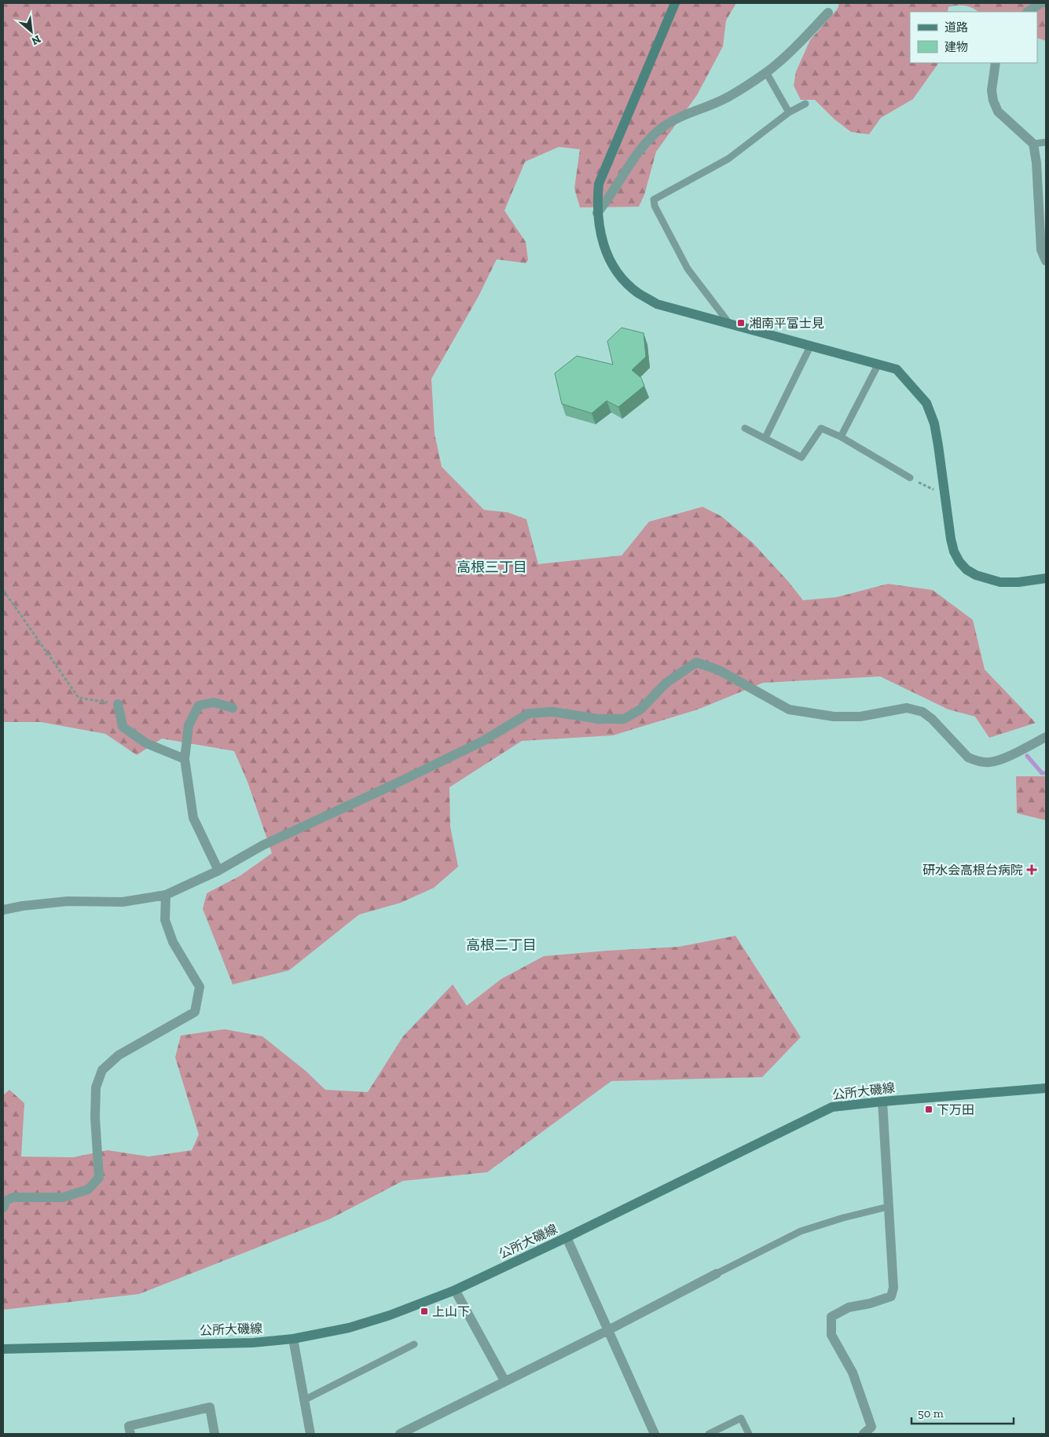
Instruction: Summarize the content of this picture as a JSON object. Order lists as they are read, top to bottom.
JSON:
{
  "streets": {
    "main road": ["公所大磯線"]
  },
  "districts": ["高根三丁目", "高根二丁目"],
  "places": {
    "transit": ["湘南平富士見", "下万田", "上山下"],
    "health": ["研水会高根台病院"]
  },
  "legend": ["道路", "建物"],
  "scale_bar": "50 m",
  "north": "bottom right"
}
